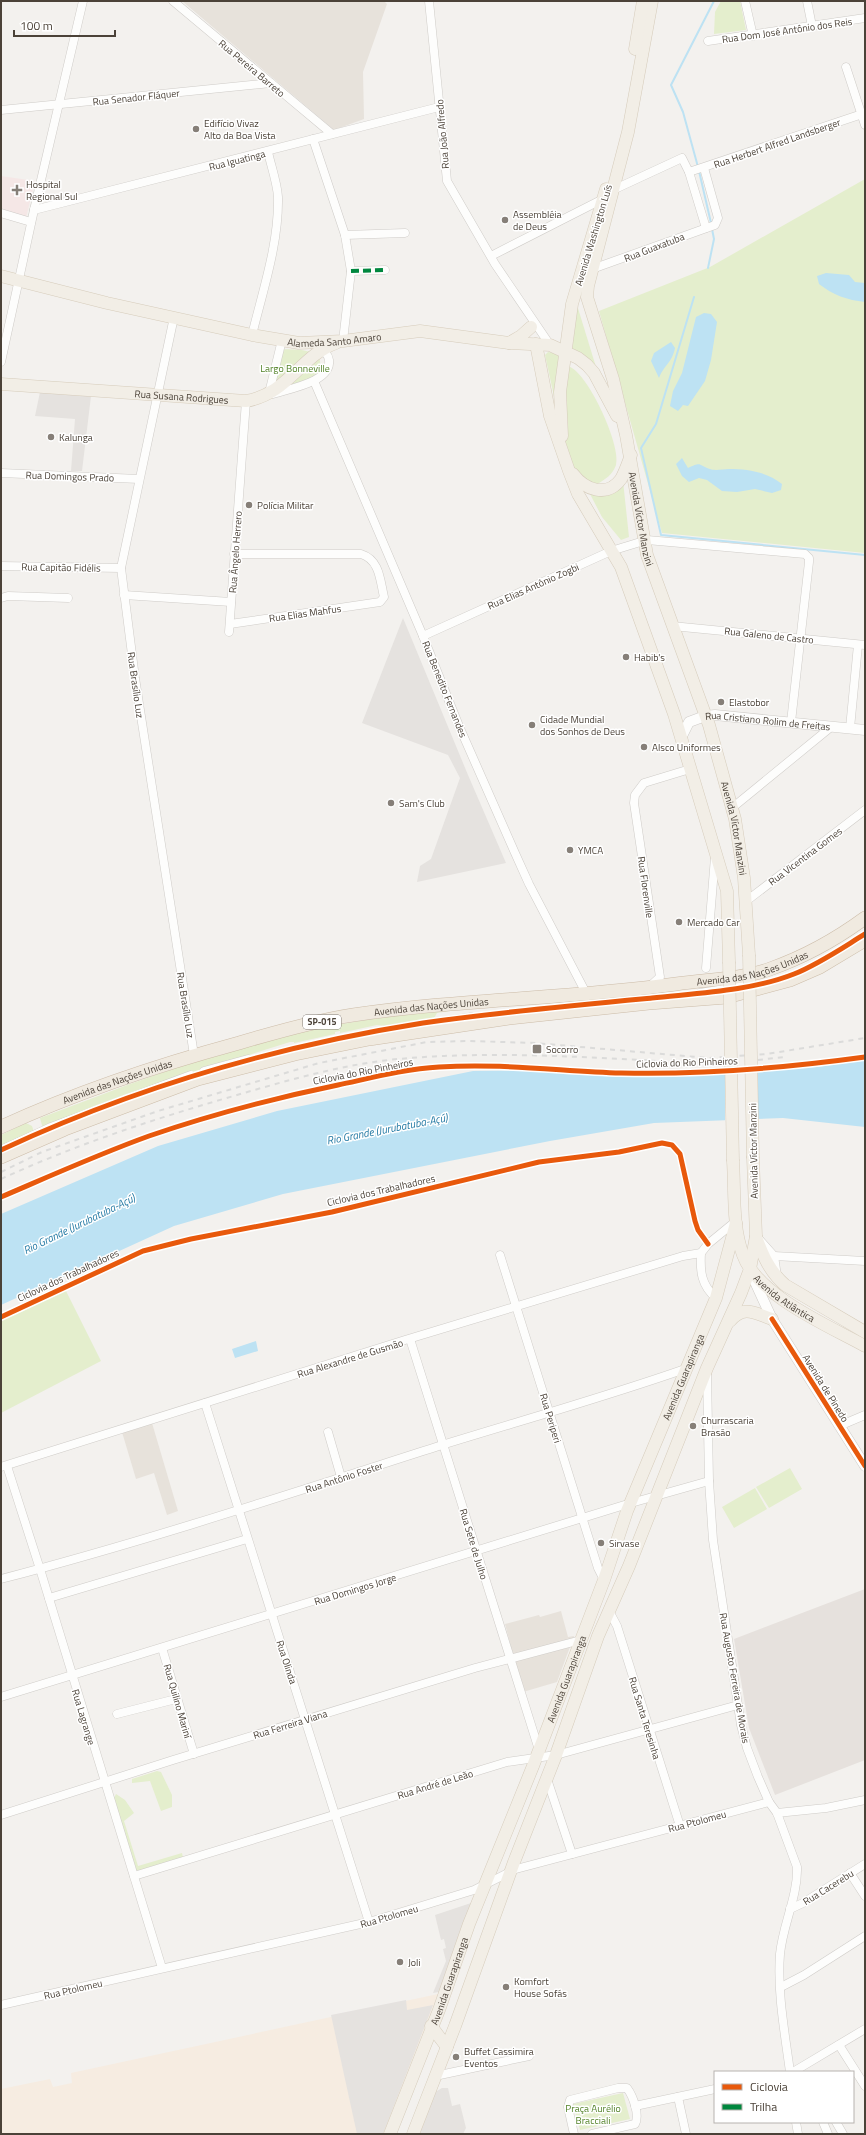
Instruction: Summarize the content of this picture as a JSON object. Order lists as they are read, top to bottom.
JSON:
{
  "streets": {
    "highway": ["Avenida das Nações Unidas", "SP-015"],
    "main road": [
      "Avenida Washington Luís",
      "Alameda Santo Amaro",
      "Rua Susana Rodrigues",
      "Avenida Víctor Manzini",
      "Avenida Atlântica",
      "Avenida Guarapiranga"
    ],
    "street": [
      "Rua Dom José Antônio dos Reis",
      "Rua Pereira Barreto",
      "Rua Senador Fláquer",
      "Rua João Alfredo",
      "Rua Herbert Alfred Landsberger",
      "Rua Iguatinga",
      "Rua Guaxatuba",
      "Rua Domingos Prado",
      "Rua Ângelo Herrero",
      "Rua Capitão Fidélis",
      "Rua Elias Antônio Zogbi",
      "Rua Elias Mahfus",
      "Rua Galeno de Castro",
      "Rua Brasílio Luz",
      "Rua Benedito Fernandes",
      "Rua Cristiano Rolim de Freitas",
      "Rua Vicentina Gomes",
      "Rua Florenville",
      "Rua Alexandre de Gusmão",
      "Avenida de Pinedo",
      "Rua Periperi",
      "Rua Antônio Foster",
      "Rua Sete de Julho",
      "Rua Domingos Jorge",
      "Rua Olinda",
      "Rua Augusto Ferreira de Morais",
      "Rua Quilino Mariní",
      "Rua Lagrange",
      "Rua Santa Teresinha",
      "Rua Ferreira Viana",
      "Rua André de Leão",
      "Rua Ptolomeu",
      "Rua Cacerebu"
    ],
    "cycle path": ["Ciclovia do Rio Pinheiros", "Ciclovia dos Trabalhadores"]
  },
  "crossings": [
    ["Rua Pereira Barreto", "Rua Senador Fláquer"],
    ["Rua Pereira Barreto", "Rua Iguatinga"],
    ["Rua João Alfredo", "Rua Iguatinga"],
    ["Rua João Alfredo", "Alameda Santo Amaro"],
    ["Rua João Alfredo", "Avenida Víctor Manzini"],
    ["Avenida Washington Luís", "Rua Guaxatuba"],
    ["Avenida Washington Luís", "Alameda Santo Amaro"],
    ["Avenida Washington Luís", "Avenida Víctor Manzini"],
    ["Alameda Santo Amaro", "Rua Susana Rodrigues"],
    ["Alameda Santo Amaro", "Avenida Víctor Manzini"],
    ["Alameda Santo Amaro", "Rua Brasílio Luz"],
    ["Rua Susana Rodrigues", "Rua Ângelo Herrero"],
    ["Rua Susana Rodrigues", "Rua Brasílio Luz"],
    ["Rua Domingos Prado", "Rua Brasílio Luz"],
    ["Avenida Víctor Manzini", "Rua Elias Antônio Zogbi"],
    ["Avenida Víctor Manzini", "Rua Galeno de Castro"],
    ["Avenida Víctor Manzini", "Rua Cristiano Rolim de Freitas"],
    ["Avenida Víctor Manzini", "Rua Vicentina Gomes"],
    ["Avenida Víctor Manzini", "Rua Florenville"],
    ["Avenida Víctor Manzini", "Avenida Atlântica"],
    ["Avenida Víctor Manzini", "Avenida Guarapiranga"],
    ["Rua Ângelo Herrero", "Rua Elias Mahfus"],
    ["Rua Capitão Fidélis", "Rua Brasílio Luz"],
    ["Rua Elias Antônio Zogbi", "Rua Benedito Fernandes"],
    ["Rua Brasílio Luz", "Avenida das Nações Unidas"],
    ["Rua Benedito Fernandes", "Avenida das Nações Unidas"],
    ["Rua Florenville", "Avenida das Nações Unidas"],
    ["Avenida Atlântica", "Avenida Guarapiranga"],
    ["Avenida Atlântica", "Avenida de Pinedo"],
    ["Rua Alexandre de Gusmão", "Rua Periperi"],
    ["Rua Alexandre de Gusmão", "Rua Sete de Julho"],
    ["Rua Alexandre de Gusmão", "Rua Olinda"],
    ["Rua Alexandre de Gusmão", "Rua Lagrange"],
    ["Avenida Guarapiranga", "Avenida de Pinedo"],
    ["Avenida Guarapiranga", "Rua Periperi"],
    ["Avenida Guarapiranga", "Rua Antônio Foster"],
    ["Avenida Guarapiranga", "Rua Sete de Julho"],
    ["Avenida Guarapiranga", "Rua Domingos Jorge"],
    ["Avenida Guarapiranga", "Rua Augusto Ferreira de Morais"],
    ["Avenida Guarapiranga", "Rua Santa Teresinha"],
    ["Avenida Guarapiranga", "Rua Ferreira Viana"],
    ["Avenida Guarapiranga", "Rua André de Leão"],
    ["Avenida Guarapiranga", "Rua Ptolomeu"],
    ["Rua Periperi", "Rua Antônio Foster"],
    ["Rua Periperi", "Rua Domingos Jorge"],
    ["Rua Antônio Foster", "Rua Sete de Julho"],
    ["Rua Antônio Foster", "Rua Olinda"],
    ["Rua Antônio Foster", "Rua Lagrange"],
    ["Rua Sete de Julho", "Rua Domingos Jorge"],
    ["Rua Sete de Julho", "Rua Ferreira Viana"],
    ["Rua Sete de Julho", "Rua André de Leão"],
    ["Rua Domingos Jorge", "Rua Olinda"],
    ["Rua Domingos Jorge", "Rua Augusto Ferreira de Morais"],
    ["Rua Domingos Jorge", "Rua Quilino Mariní"],
    ["Rua Domingos Jorge", "Rua Lagrange"],
    ["Rua Olinda", "Rua Ferreira Viana"],
    ["Rua Olinda", "Rua André de Leão"],
    ["Rua Olinda", "Rua Ptolomeu"],
    ["Rua Augusto Ferreira de Morais", "Rua André de Leão"],
    ["Rua Augusto Ferreira de Morais", "Rua Ptolomeu"],
    ["Rua Augusto Ferreira de Morais", "Rua Cacerebu"],
    ["Rua Quilino Mariní", "Rua Ferreira Viana"],
    ["Rua Lagrange", "Rua Ferreira Viana"],
    ["Rua Lagrange", "Rua André de Leão"],
    ["Rua Lagrange", "Rua Ptolomeu"],
    ["Rua Santa Teresinha", "Rua André de Leão"],
    ["Rua Santa Teresinha", "Rua Ptolomeu"]
  ],
  "water": ["Rio Grande (Jurubatuba-Açú)"],
  "parks": ["Largo Bonneville", "Praça Aurélio Bracciali"],
  "places": {
    "other": [
      "Edifício Vivaz Alto da Boa Vista",
      "Assembléia de Deus",
      "Kalunga",
      "Polícia Militar",
      "Habib's",
      "Elastobor",
      "Cidade Mundial dos Sonhos de Deus",
      "Alsco Uniformes",
      "Sam's Club",
      "YMCA",
      "Mercado Car",
      "Churrascaria Brasão",
      "Sirvase",
      "Joli",
      "Komfort House Sofás",
      "Buffet Cassimira Eventos"
    ],
    "health": ["Hospital Regional Sul"],
    "transit": ["Socorro"]
  },
  "legend": ["Ciclovia", "Trilha"],
  "scale_bar": "100 m"
}
